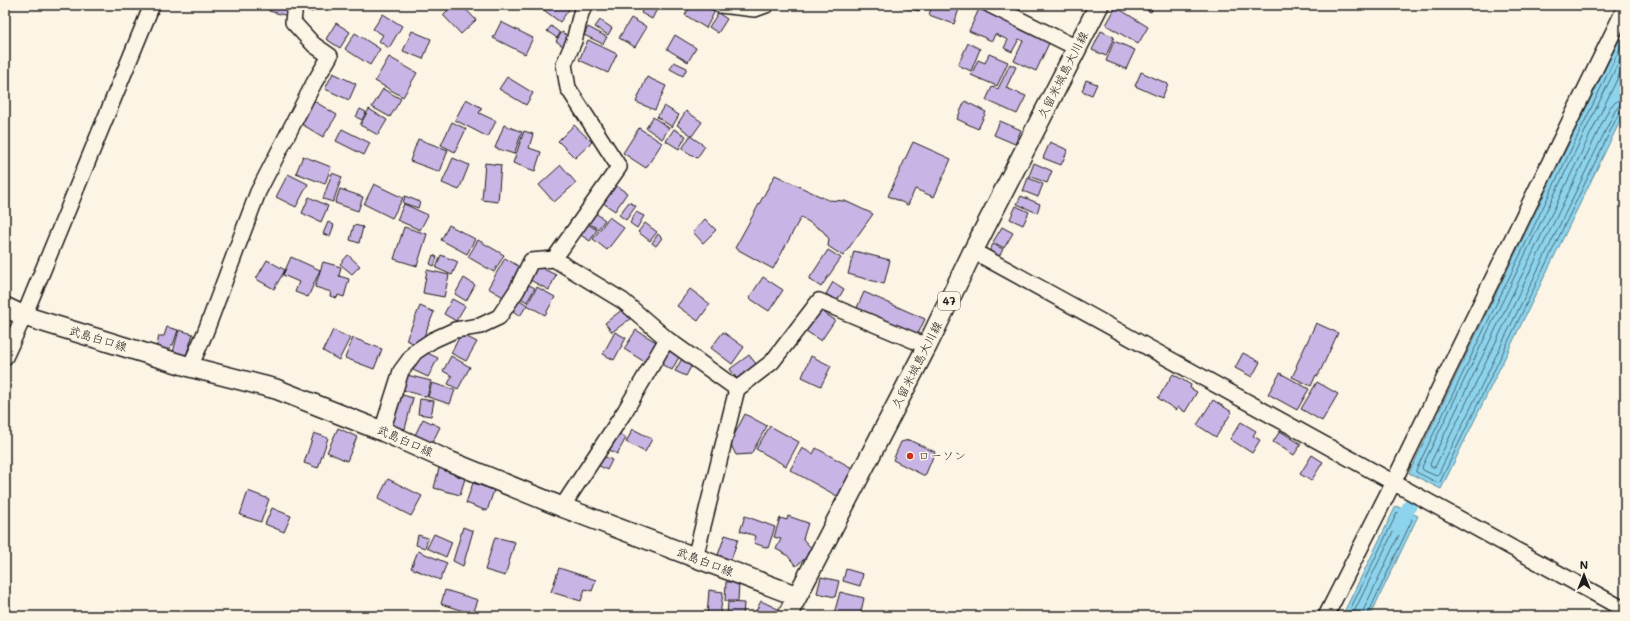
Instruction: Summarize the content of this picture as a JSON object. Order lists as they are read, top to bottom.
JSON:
{
  "streets": {
    "main road": ["久留米城島大川線", "47", "武島白口線"]
  },
  "crossings": [
    ["久留米城島大川線", "武島白口線"]
  ],
  "places": ["ローソン"],
  "north": "top"
}
